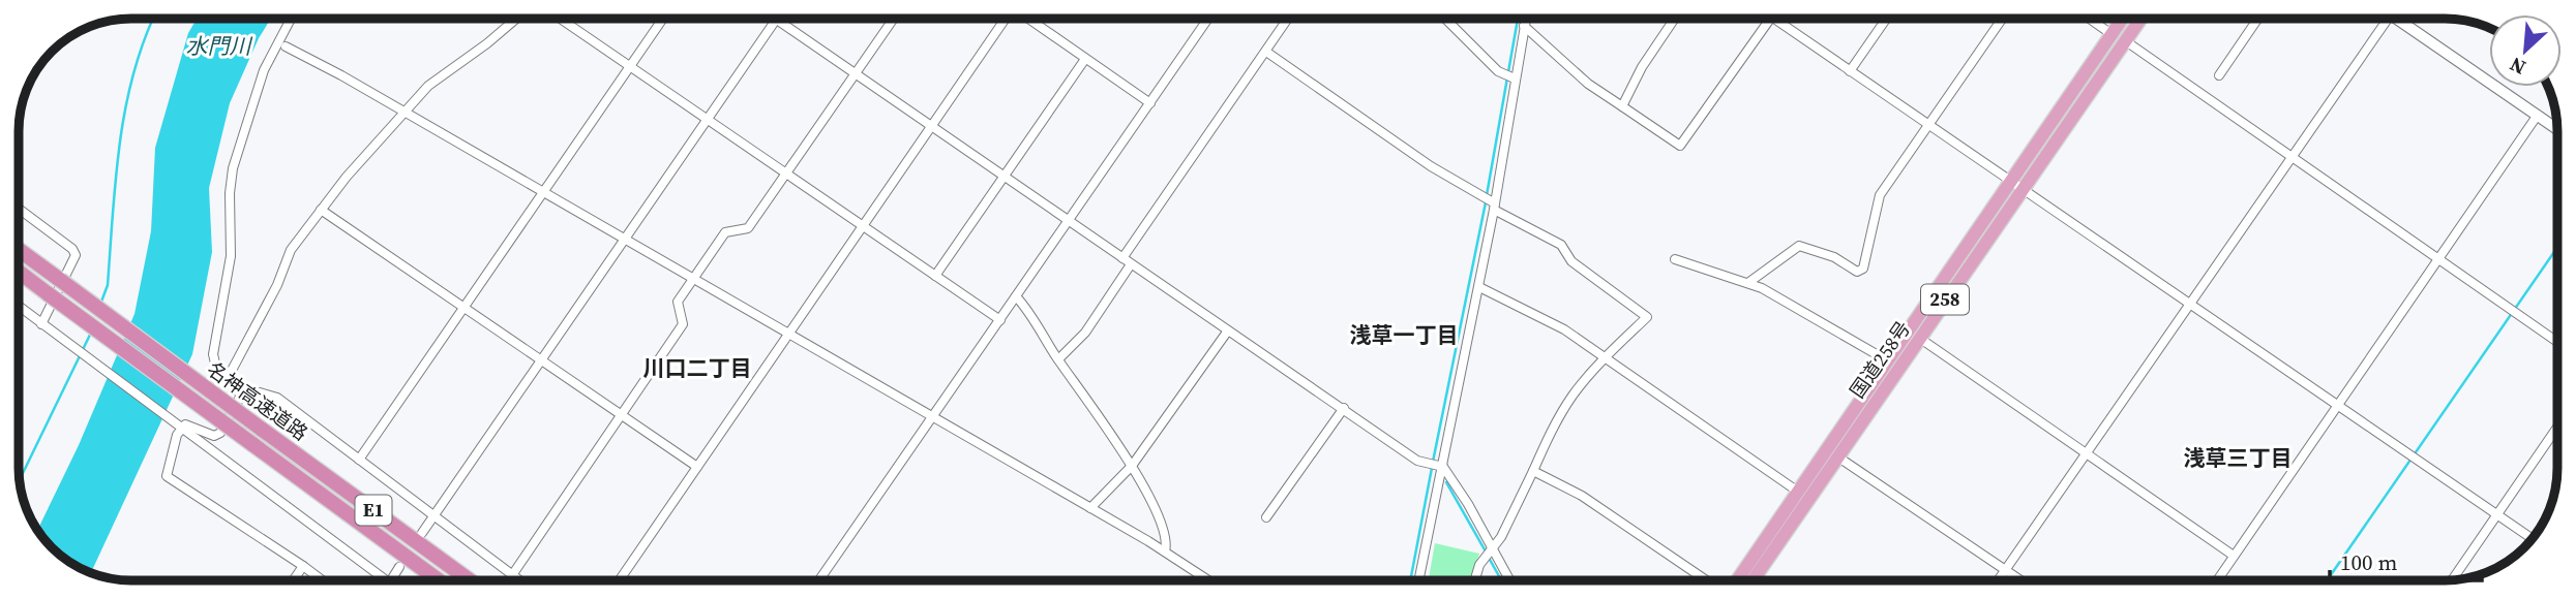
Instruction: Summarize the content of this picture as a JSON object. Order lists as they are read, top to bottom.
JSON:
{
  "streets": {
    "highway": [
      "258",
      "国道258号",
      "名神高速道路",
      "E1"
    ]
  },
  "districts": ["浅草一丁目", "川口二丁目", "浅草三丁目"],
  "water": ["水門川"],
  "scale_bar": "100 m",
  "north": "bottom left"
}
